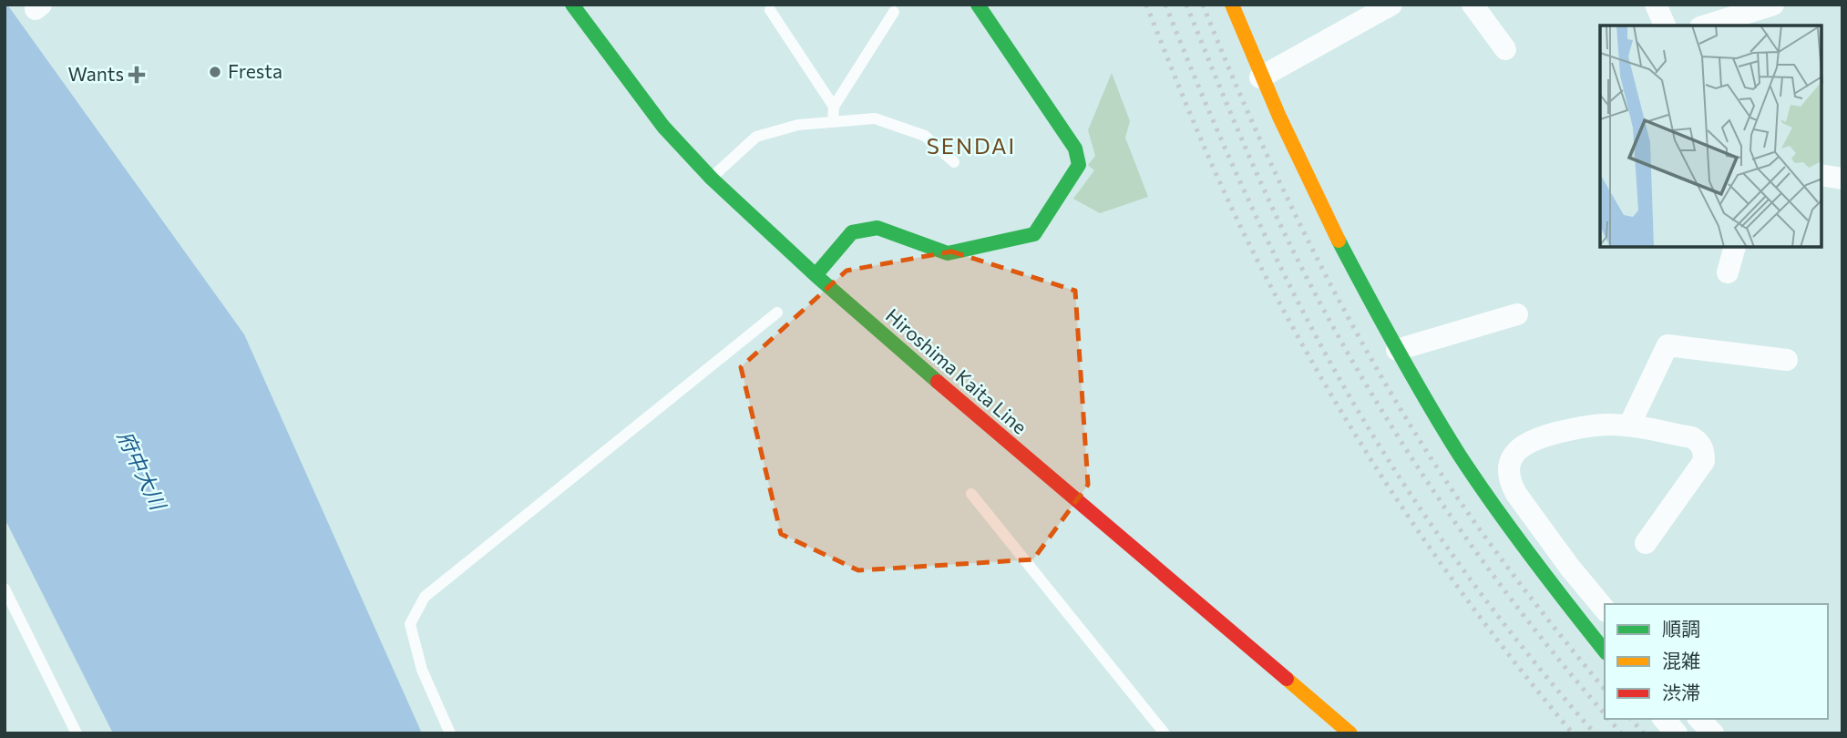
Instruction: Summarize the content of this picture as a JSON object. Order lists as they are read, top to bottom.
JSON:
{
  "streets": {
    "street": ["Hiroshima Kaita Line"]
  },
  "districts": ["SENDAI"],
  "water": ["府中大川"],
  "places": {
    "other": ["Fresta"],
    "health": ["Wants"]
  },
  "legend": ["順調", "混雑", "渋滞"]
}
